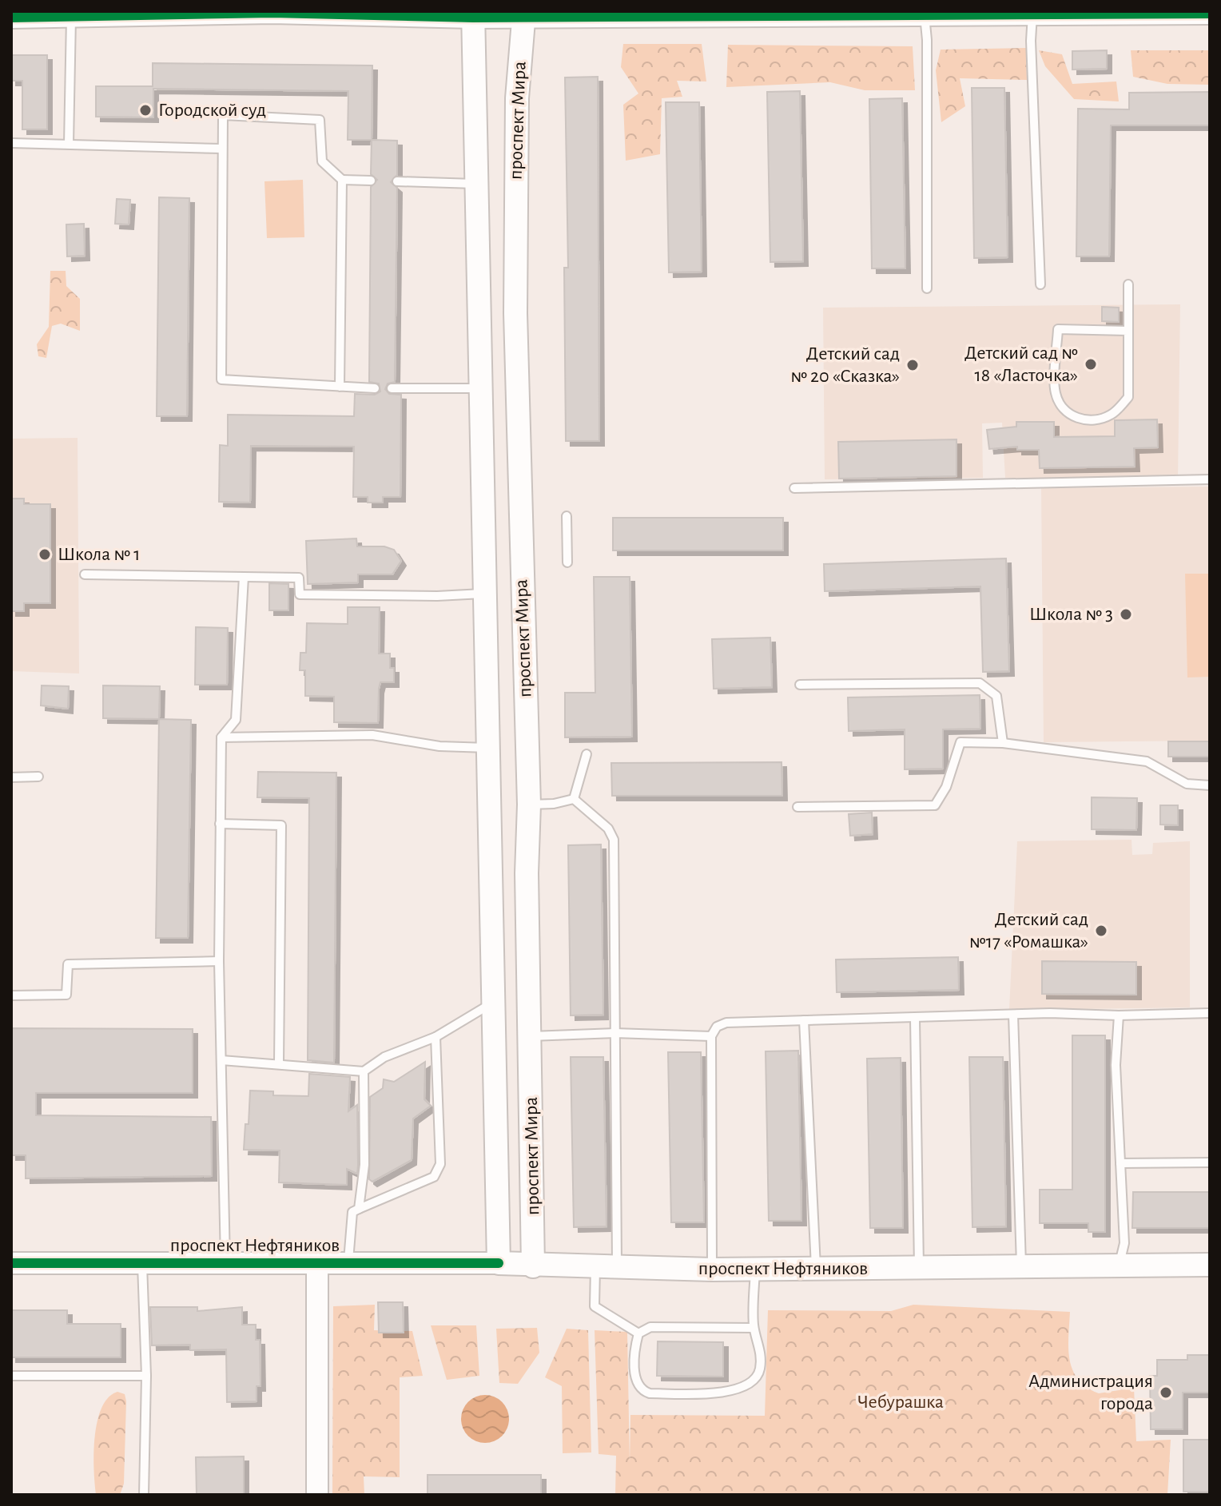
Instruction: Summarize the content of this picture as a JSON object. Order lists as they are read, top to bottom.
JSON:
{
  "streets": {
    "main road": ["проспект Мира", "проспект Нефтяников"]
  },
  "crossings": [
    ["проспект Мира", "проспект Нефтяников"]
  ],
  "parks": ["Чебурашка"],
  "places": [
    "Городской суд",
    "Детский сад № 18 «Ласточка»",
    "Детский сад № 20 «Сказка»",
    "Школа № 1",
    "Школа № 3",
    "Детский сад №17 «Ромашка»",
    "Администрация города"
  ]
}
